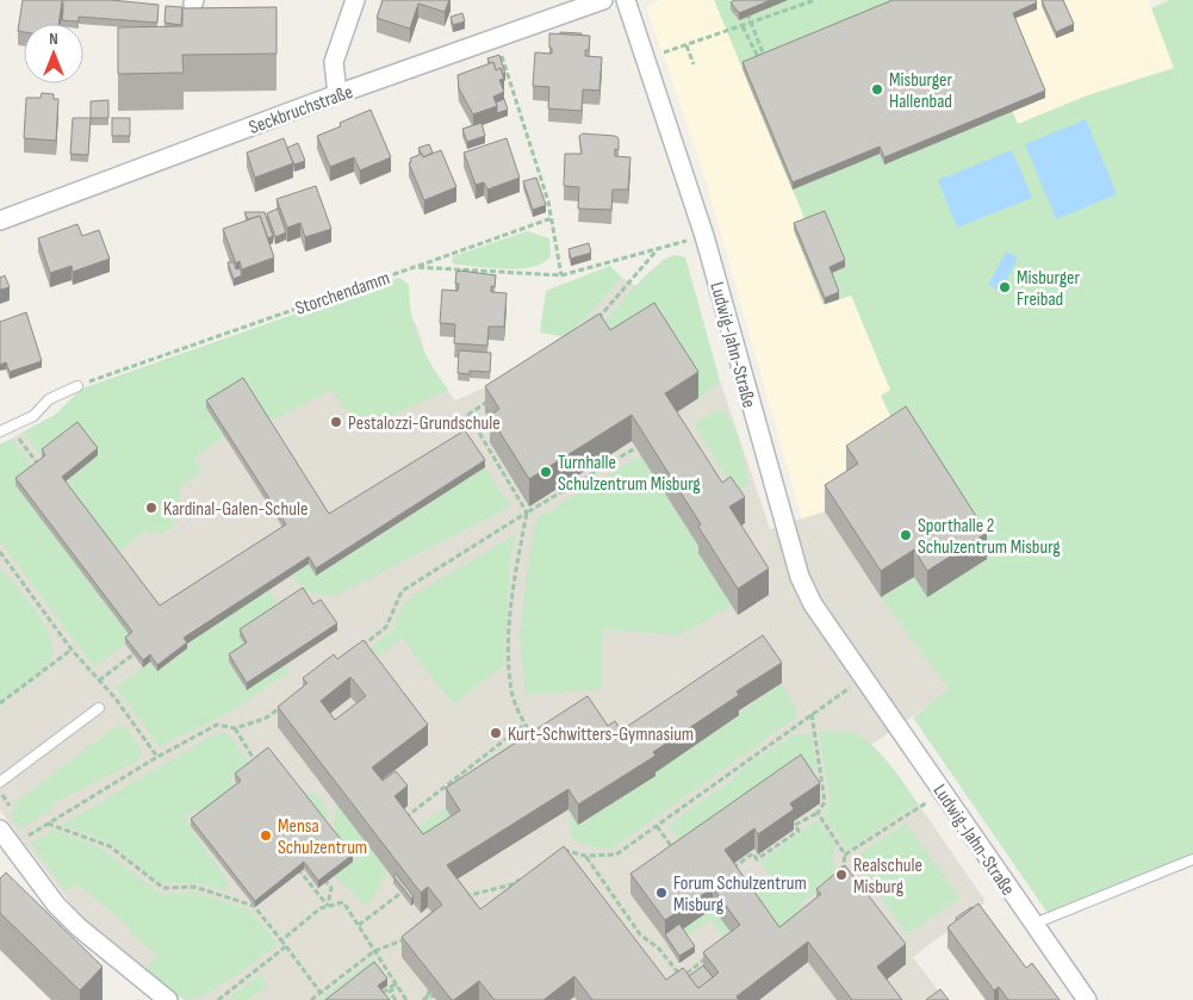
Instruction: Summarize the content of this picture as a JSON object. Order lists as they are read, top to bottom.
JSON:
{
  "streets": {
    "street": ["Seckbruchstraße", "Ludwig-Jahn-Straße"],
    "path": ["Storchendamm"]
  },
  "crossings": [
    ["Storchendamm", "Ludwig-Jahn-Straße"]
  ],
  "places": [
    "Misburger Hallenbad",
    "Misburger Freibad",
    "Pestalozzi-Grundschule",
    "Turnhalle Schulzentrum Misburg",
    "Kardinal-Galen-Schule",
    "Sporthalle 2 Schulzentrum Misburg",
    "Kurt-Schwitters-Gymnasium",
    "Mensa Schulzentrum",
    "Realschule Misburg",
    "Forum Schulzentrum Misburg"
  ],
  "north": "top"
}
